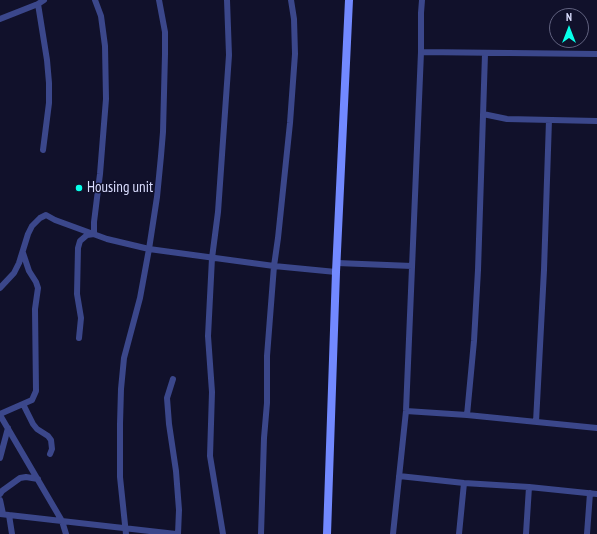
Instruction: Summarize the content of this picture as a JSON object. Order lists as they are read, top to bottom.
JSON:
{
  "places": ["Housing unit"],
  "north": "top"
}
